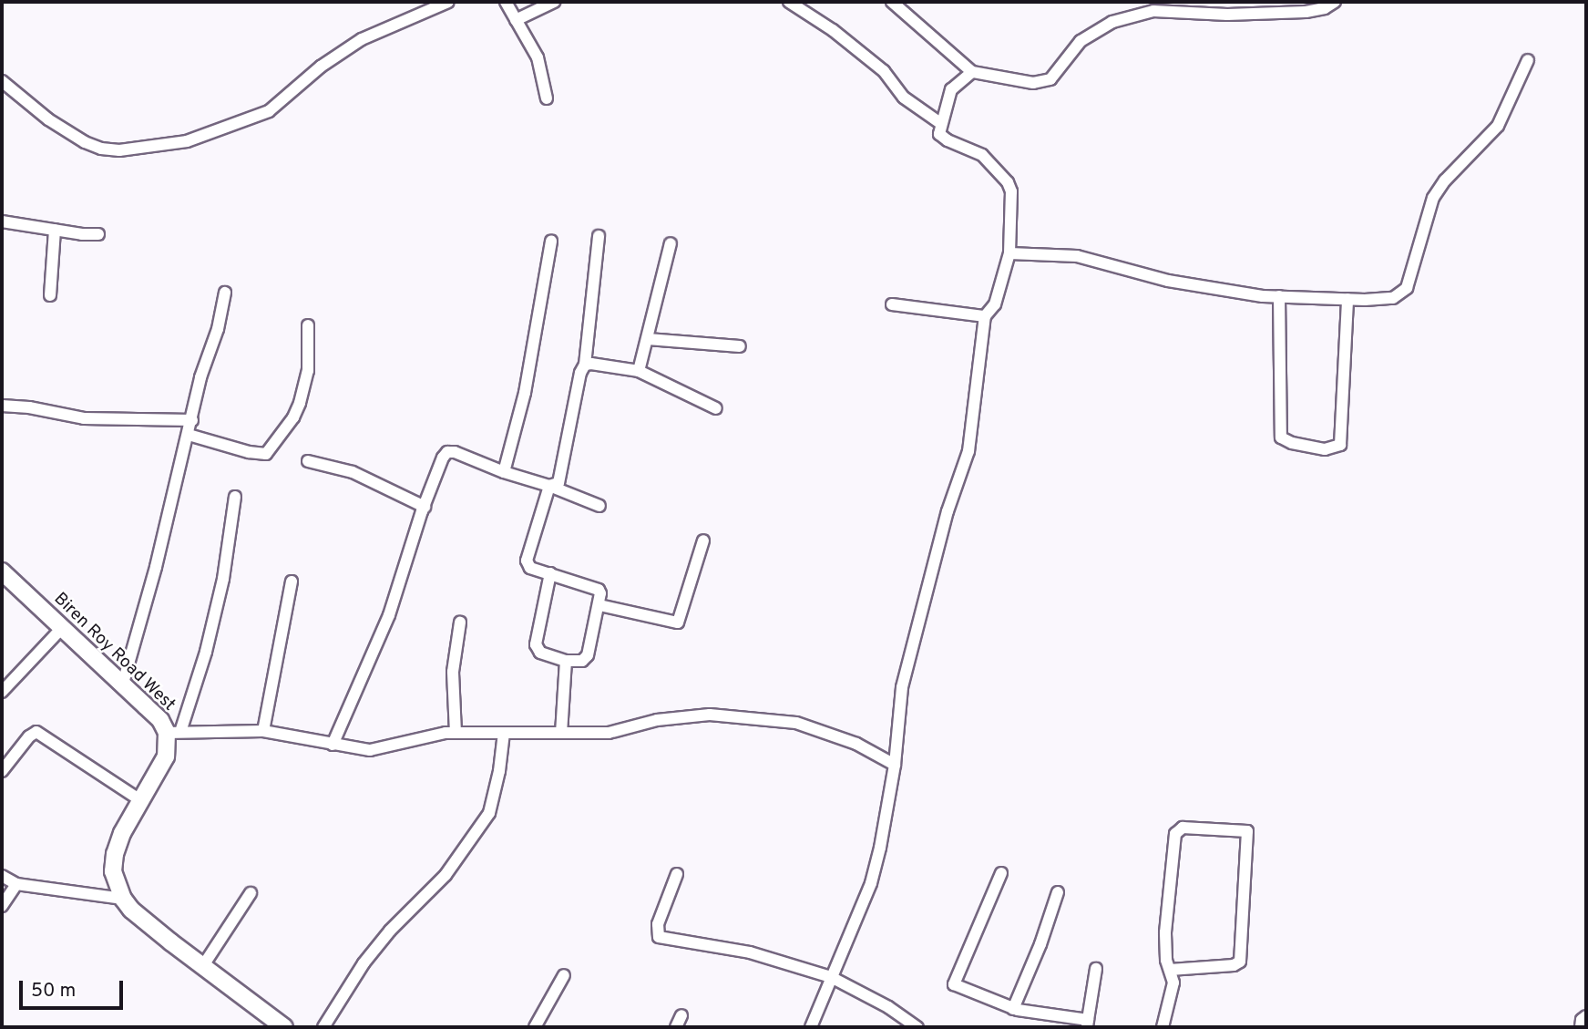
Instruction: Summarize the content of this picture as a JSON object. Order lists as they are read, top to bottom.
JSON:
{
  "streets": {
    "main road": ["Biren Roy Road West"]
  },
  "scale_bar": "50 m"
}
